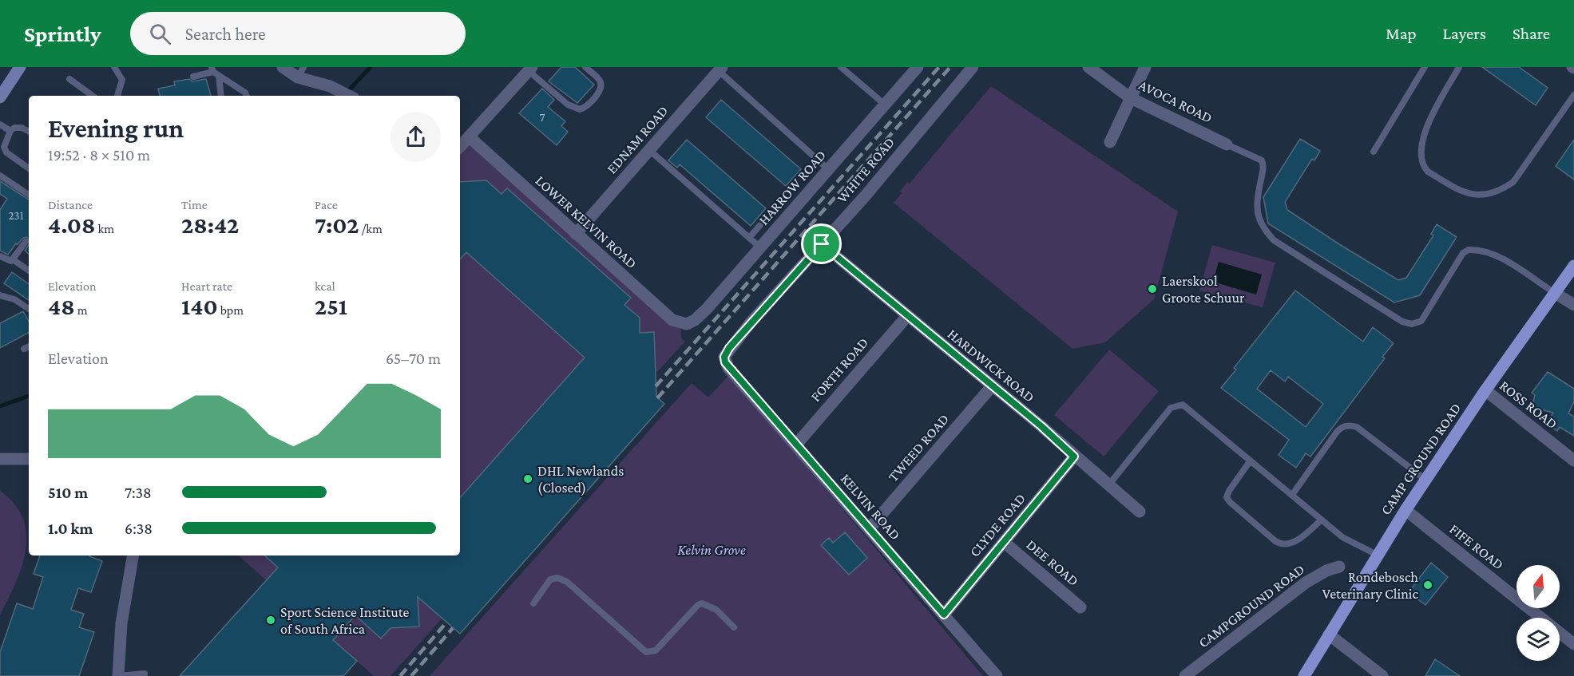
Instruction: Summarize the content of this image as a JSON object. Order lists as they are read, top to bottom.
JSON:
{
  "streets": {
    "main road": ["CAMP GROUND ROAD"],
    "street": [
      "AVOCA ROAD",
      "EDNAM ROAD",
      "WHITE ROAD",
      "HARROW ROAD",
      "LOWER KELVIN ROAD",
      "HARDWICK ROAD",
      "FORTH ROAD",
      "ROSS ROAD",
      "TWEED ROAD",
      "KELVIN ROAD",
      "CLYDE ROAD",
      "FIFE ROAD",
      "DEE ROAD",
      "CAMPGROUND ROAD"
    ]
  },
  "crossings": [
    ["EDNAM ROAD", "LOWER KELVIN ROAD"],
    ["WHITE ROAD", "HARDWICK ROAD"],
    ["WHITE ROAD", "KELVIN ROAD"],
    ["HARROW ROAD", "LOWER KELVIN ROAD"],
    ["HARDWICK ROAD", "FORTH ROAD"],
    ["HARDWICK ROAD", "TWEED ROAD"],
    ["HARDWICK ROAD", "CLYDE ROAD"],
    ["FORTH ROAD", "KELVIN ROAD"],
    ["ROSS ROAD", "CAMP GROUND ROAD"],
    ["TWEED ROAD", "KELVIN ROAD"],
    ["CAMP GROUND ROAD", "FIFE ROAD"],
    ["KELVIN ROAD", "CLYDE ROAD"],
    ["CLYDE ROAD", "DEE ROAD"]
  ],
  "parks": ["Kelvin Grove"],
  "places": [
    "Laerskool Groote Schuur",
    "DHL Newlands (Closed)",
    "Rondebosch Veterinary Clinic",
    "Sport Science Institute of South Africa"
  ],
  "house_numbers": ["7", "231"],
  "north": "top",
  "page": {
    "header": "Sprintly",
    "search": "Search here",
    "nav": ["Map", "Layers", "Share"],
    "heading": ["Evening run", "19:52 · 8 × 510 m"],
    "stats": [
      ["Distance", "4.08 km"],
      ["Time", "28:42"],
      ["Pace", "7:02 /km"],
      ["Elevation", "48 m"],
      ["Heart rate", "140 bpm"],
      ["kcal", "251"]
    ],
    "chart": ["Elevation", "65–70 m"],
    "list": [
      {
        "name": "510 m",
        "note": "7:38"
      },
      {
        "name": "1.0 km",
        "note": "6:38"
      }
    ]
  }
}
